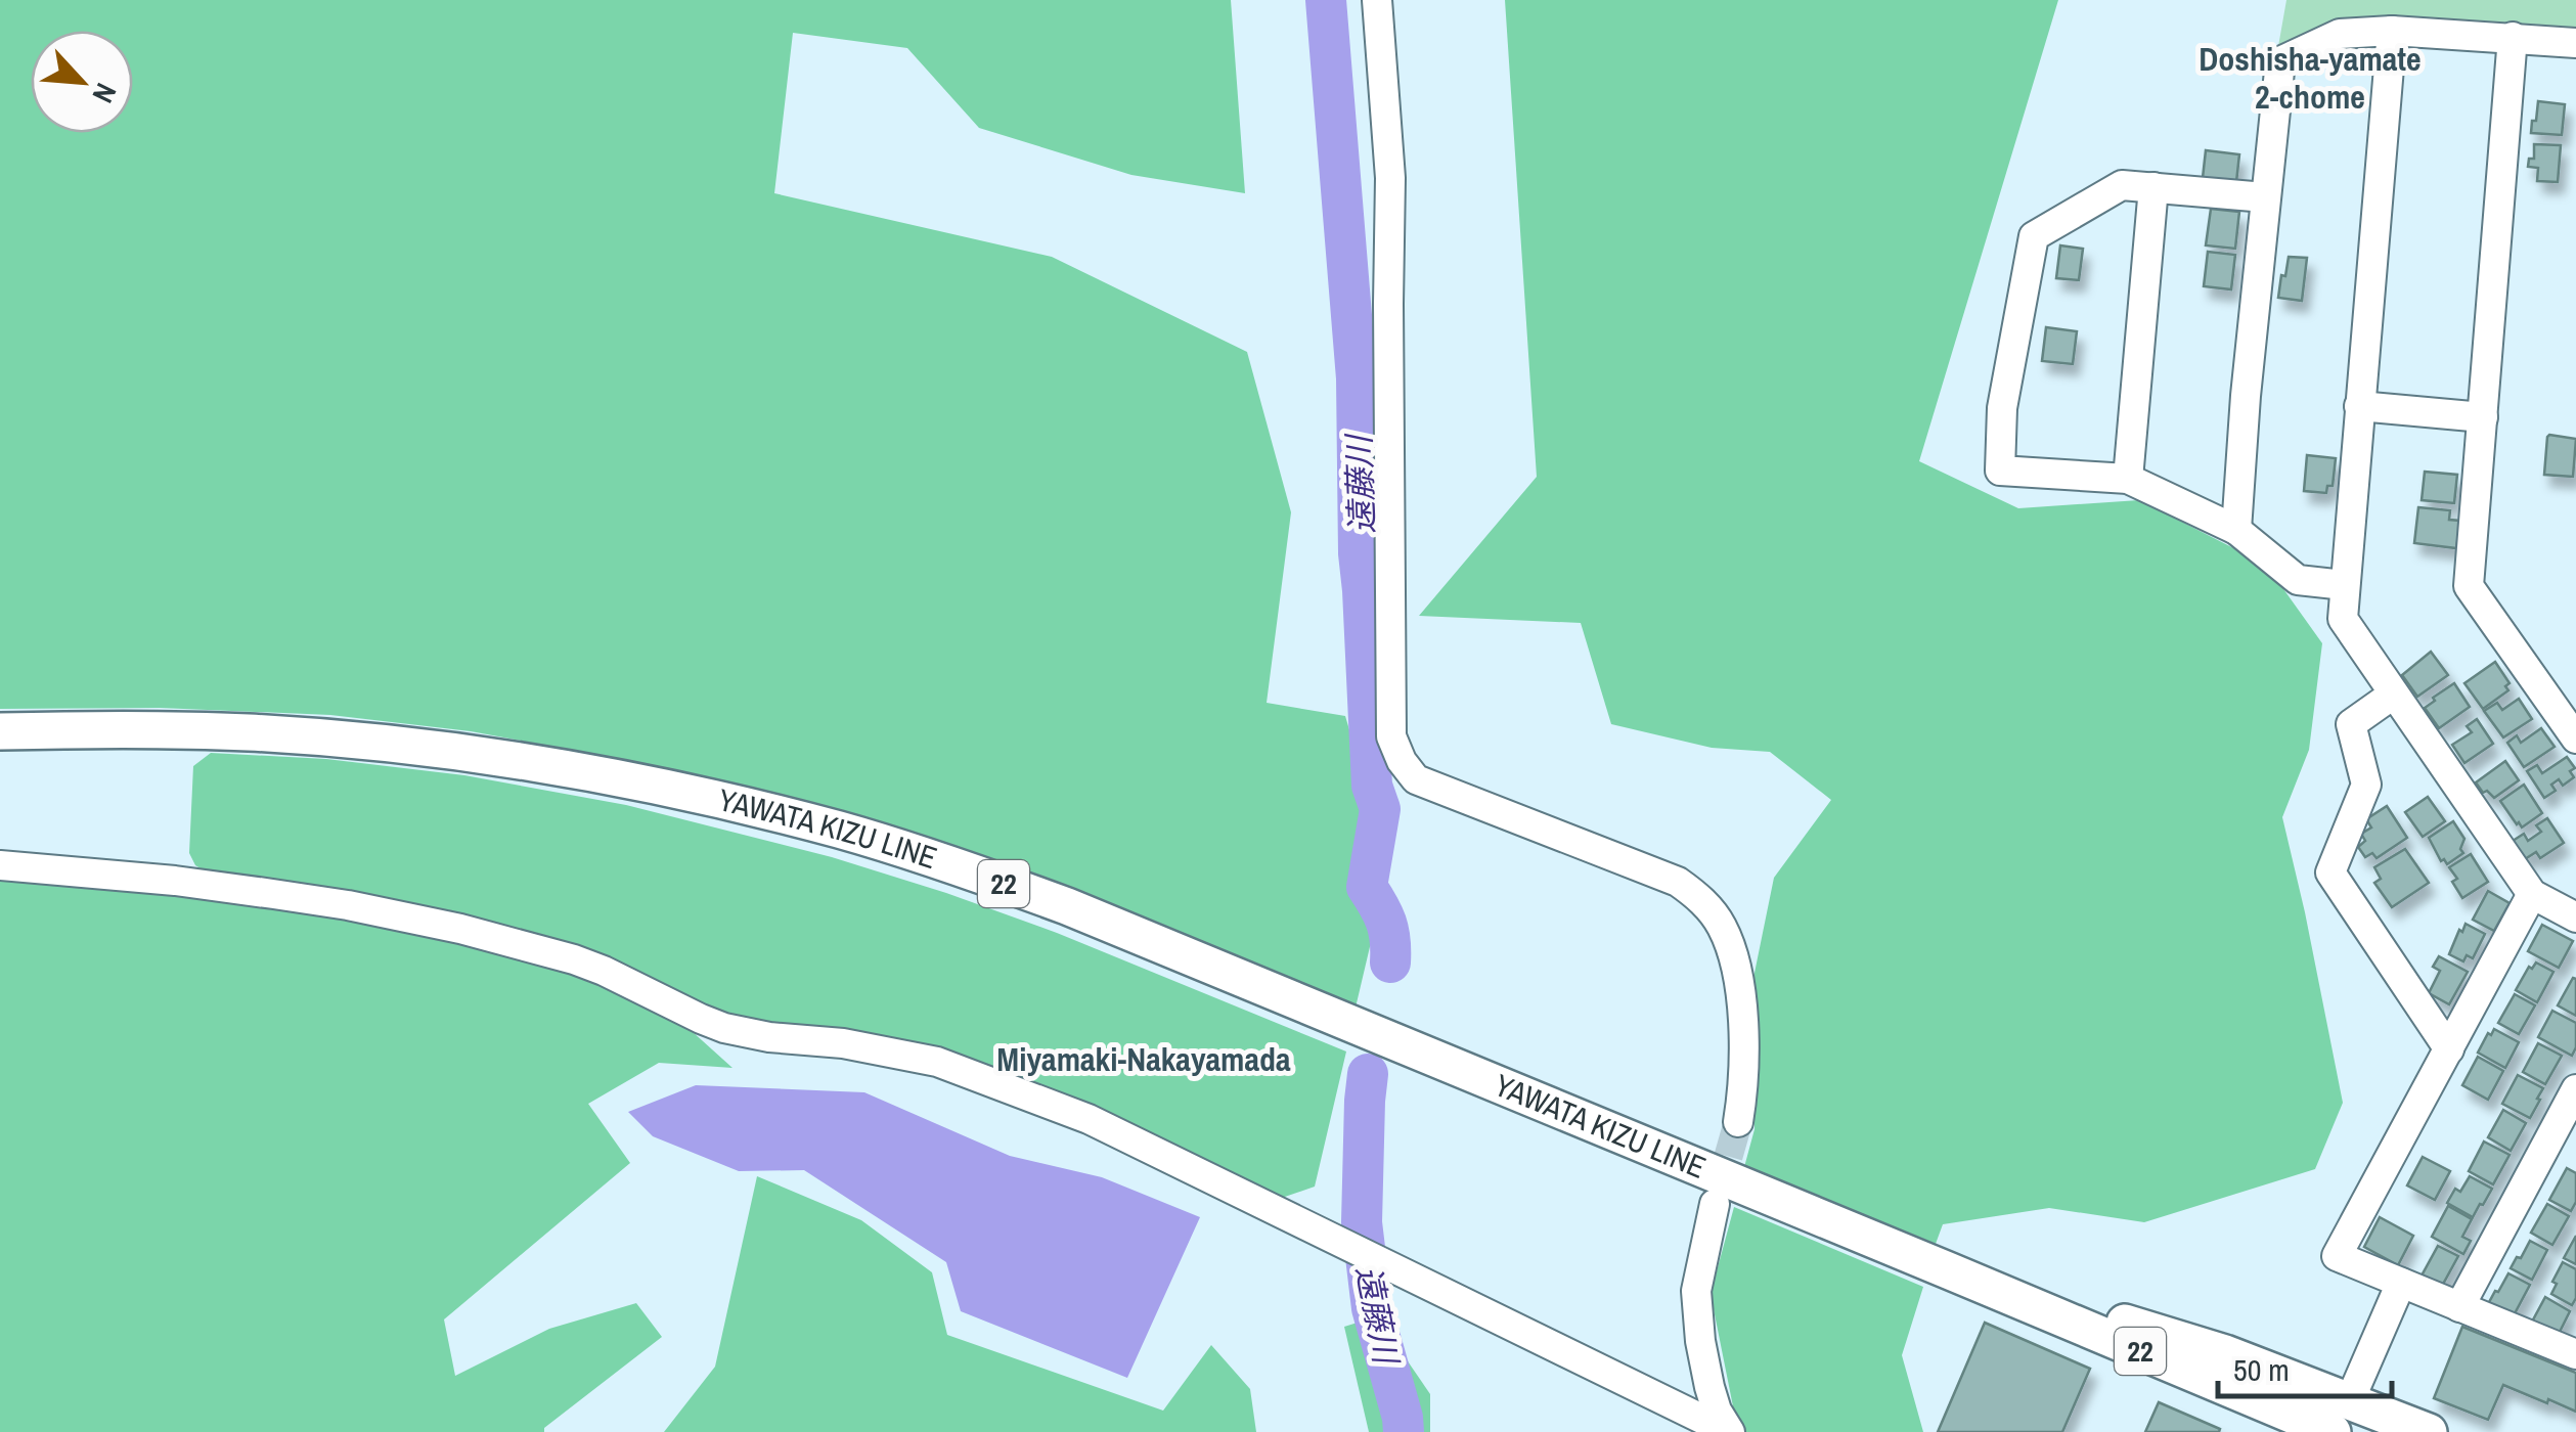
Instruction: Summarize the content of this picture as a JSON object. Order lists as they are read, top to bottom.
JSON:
{
  "streets": {
    "main road": ["YAWATA KIZU LINE", "22"]
  },
  "districts": ["Doshisha-yamate 2-chome", "Miyamaki-Nakayamada"],
  "water": ["遠藤川"],
  "scale_bar": "50 m",
  "north": "bottom right"
}
